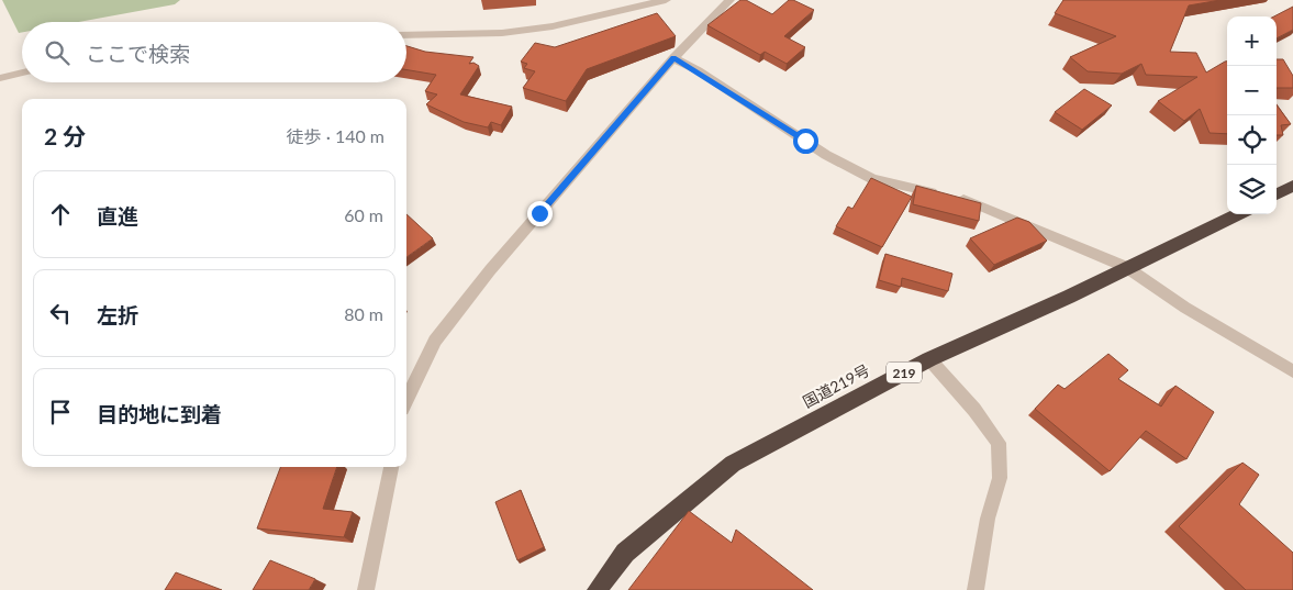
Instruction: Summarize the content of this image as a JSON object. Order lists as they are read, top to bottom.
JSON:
{
  "streets": {
    "highway": ["219", "国道219号"]
  },
  "page": {
    "map_buttons": ["+", "−"],
    "search": "ここで検索",
    "heading": ["2 分", "徒歩 · 140 m"],
    "list": [
      ["直進", "60 m"],
      ["左折", "80 m"],
      "目的地に到着"
    ]
  }
}
